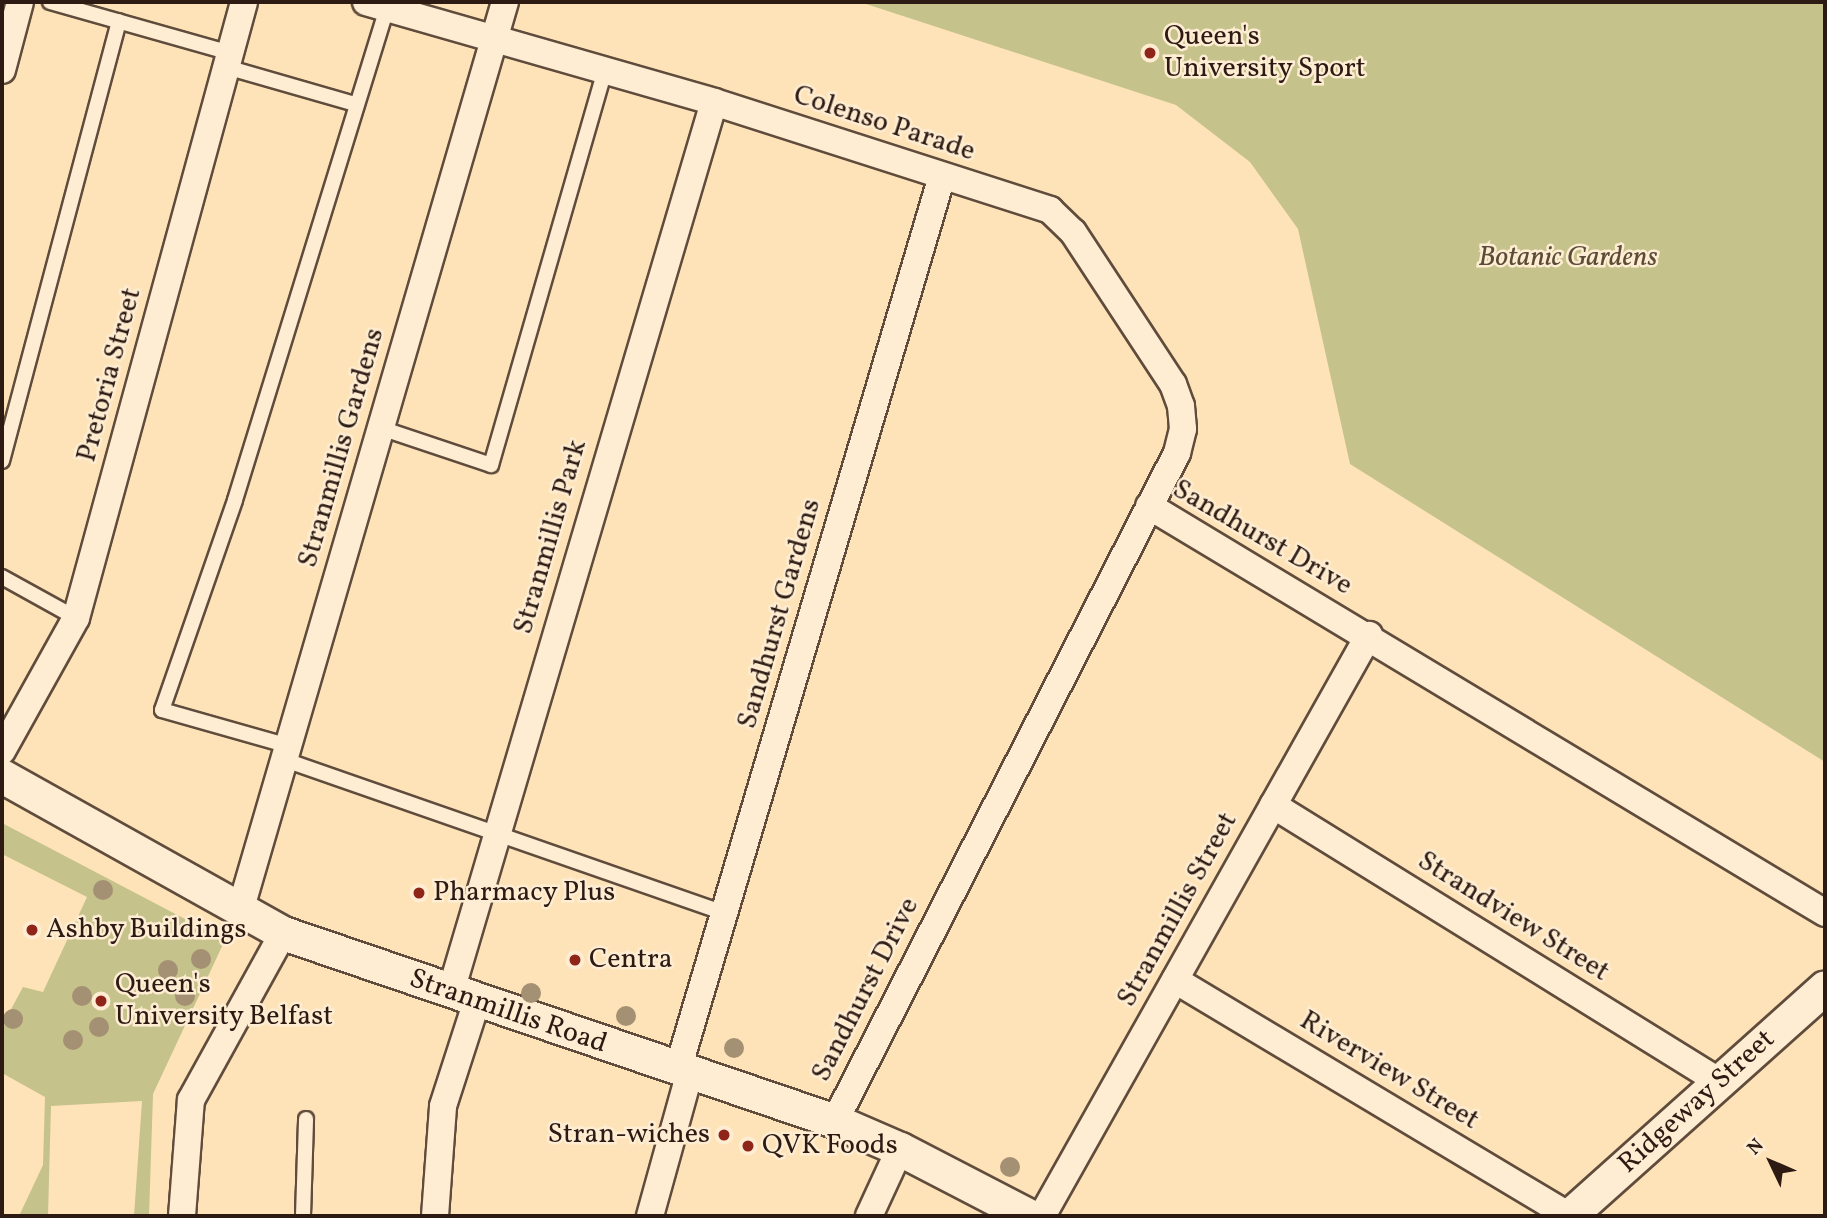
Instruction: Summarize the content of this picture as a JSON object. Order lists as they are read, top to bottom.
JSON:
{
  "streets": {
    "street": [
      "Colenso Parade",
      "Pretoria Street",
      "Stranmillis Gardens",
      "Stranmillis Park",
      "Sandhurst Drive",
      "Sandhurst Gardens",
      "Stranmillis Street",
      "Strandview Street",
      "Stranmillis Road",
      "Riverview Street",
      "Ridgeway Street"
    ]
  },
  "crossings": [
    ["Colenso Parade", "Stranmillis Gardens"],
    ["Colenso Parade", "Stranmillis Park"],
    ["Colenso Parade", "Sandhurst Drive"],
    ["Colenso Parade", "Sandhurst Gardens"],
    ["Stranmillis Gardens", "Stranmillis Road"],
    ["Stranmillis Park", "Stranmillis Road"],
    ["Sandhurst Drive", "Stranmillis Street"],
    ["Sandhurst Drive", "Stranmillis Road"],
    ["Sandhurst Gardens", "Stranmillis Road"],
    ["Stranmillis Street", "Strandview Street"],
    ["Stranmillis Street", "Riverview Street"],
    ["Strandview Street", "Ridgeway Street"],
    ["Riverview Street", "Ridgeway Street"]
  ],
  "parks": ["Botanic Gardens"],
  "places": [
    "Queen's University Sport",
    "Pharmacy Plus",
    "Ashby Buildings",
    "Centra",
    "Queen's University Belfast",
    "Stran-wiches",
    "QVK Foods"
  ],
  "north": "top left"
}
